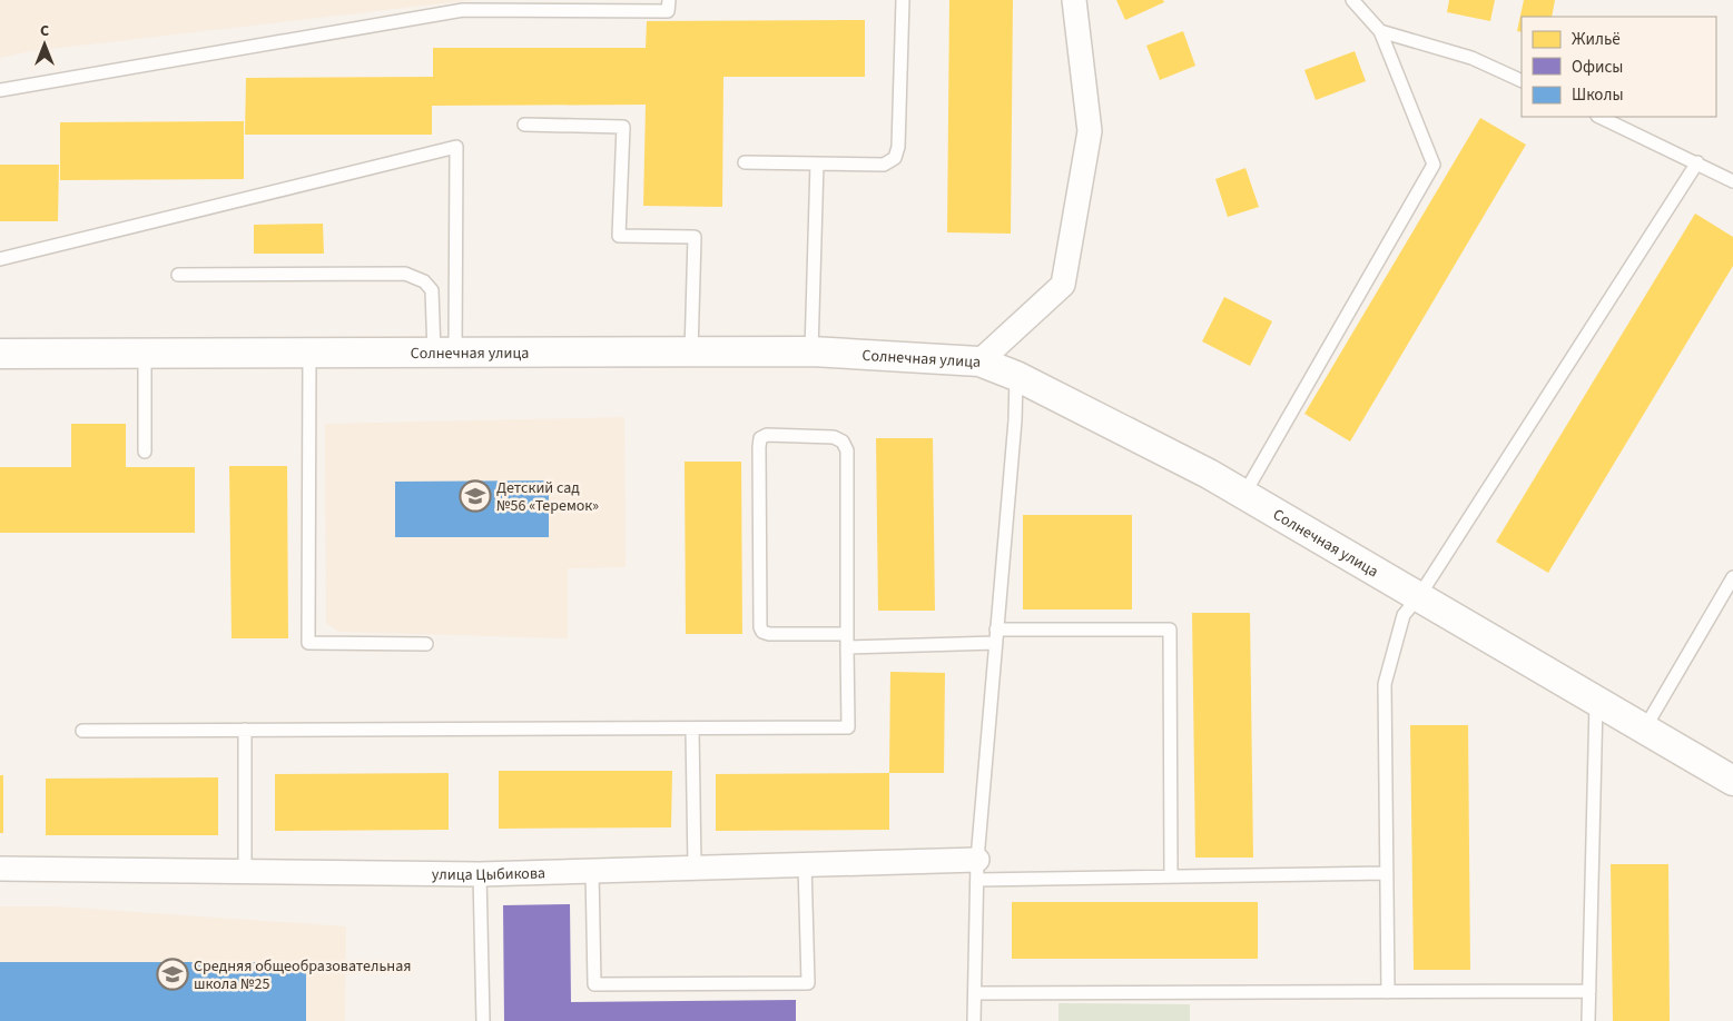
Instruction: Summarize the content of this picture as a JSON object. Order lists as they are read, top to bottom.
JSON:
{
  "streets": {
    "street": ["Солнечная улица", "улица Цыбикова"]
  },
  "places": {
    "school or university": ["Детский сад №56 «Теремок»", "Средняя общеобразовательная школа №25"]
  },
  "legend": ["Жильё", "Офисы", "Школы"],
  "north": "top"
}
